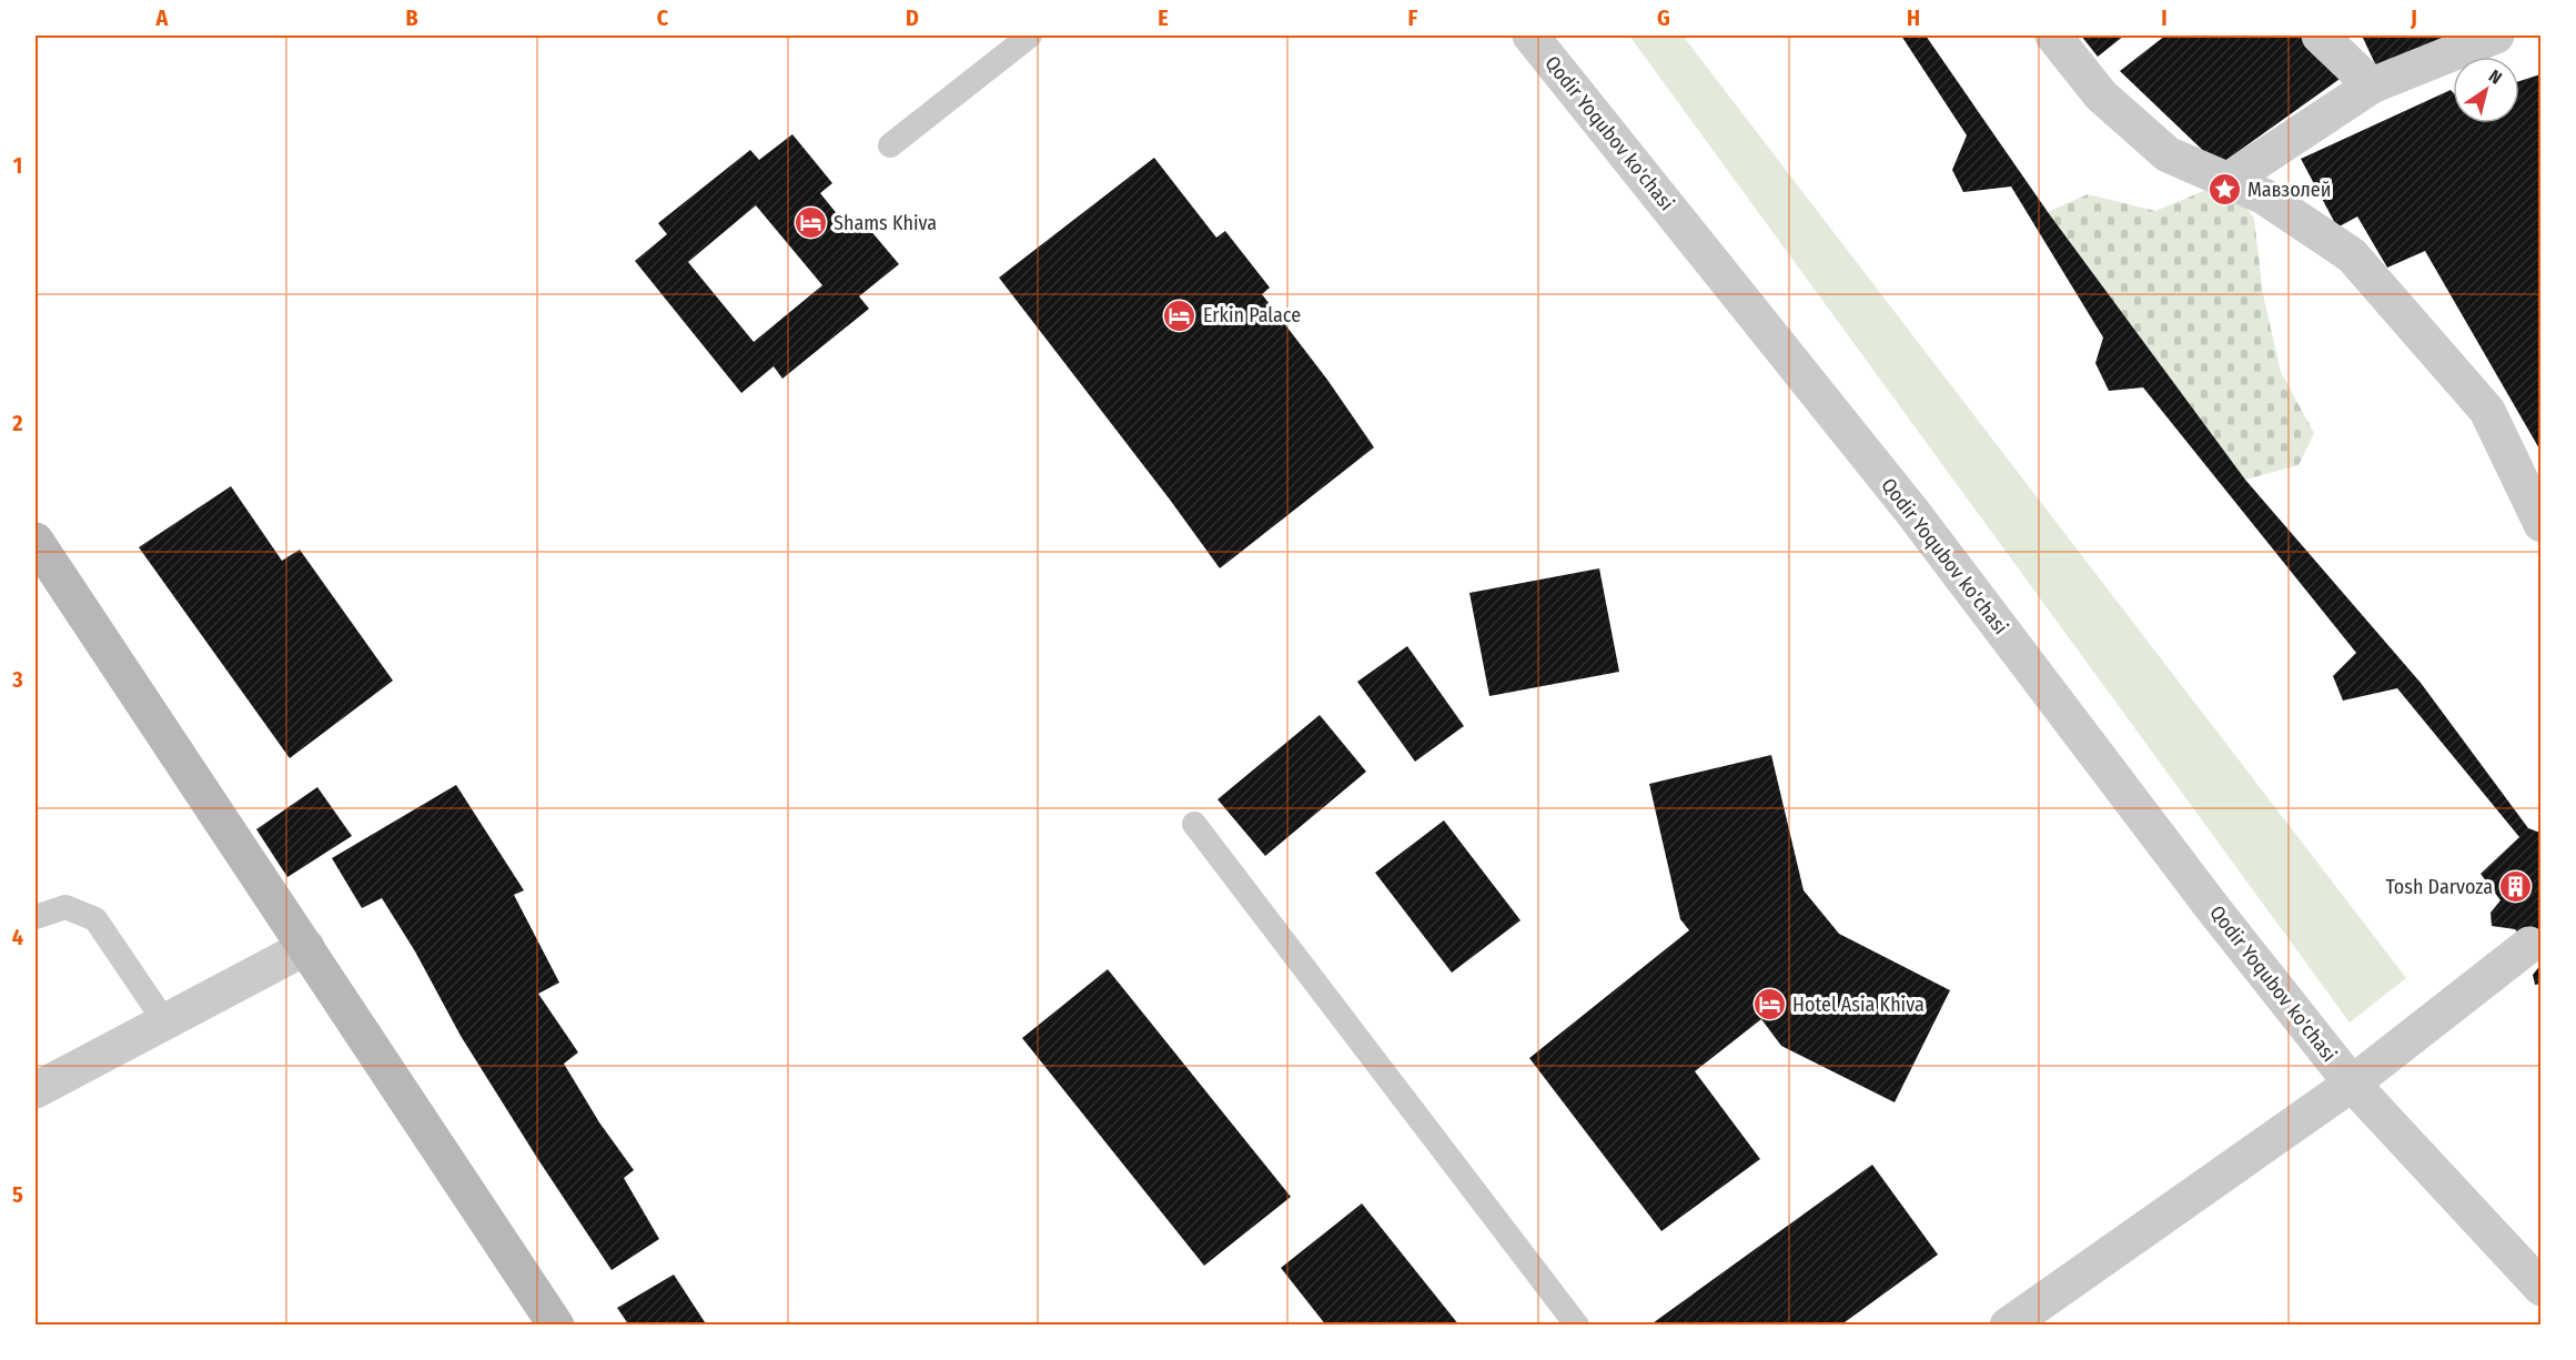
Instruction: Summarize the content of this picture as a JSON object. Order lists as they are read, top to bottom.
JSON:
{
  "streets": {
    "street": ["Qodir Yoqubov ko'chasi"]
  },
  "places": {
    "place": ["Мавзолей"],
    "hotel": ["Shams Khiva", "Erkin Palace", "Hotel Asia Khiva"],
    "building": ["Tosh Darvoza"]
  },
  "north": "top right",
  "grid": {
    "columns": [
      "A",
      "B",
      "C",
      "D",
      "E",
      "F",
      "G",
      "H",
      "I",
      "J"
    ],
    "rows": [
      "1",
      "2",
      "3",
      "4",
      "5"
    ]
  }
}
